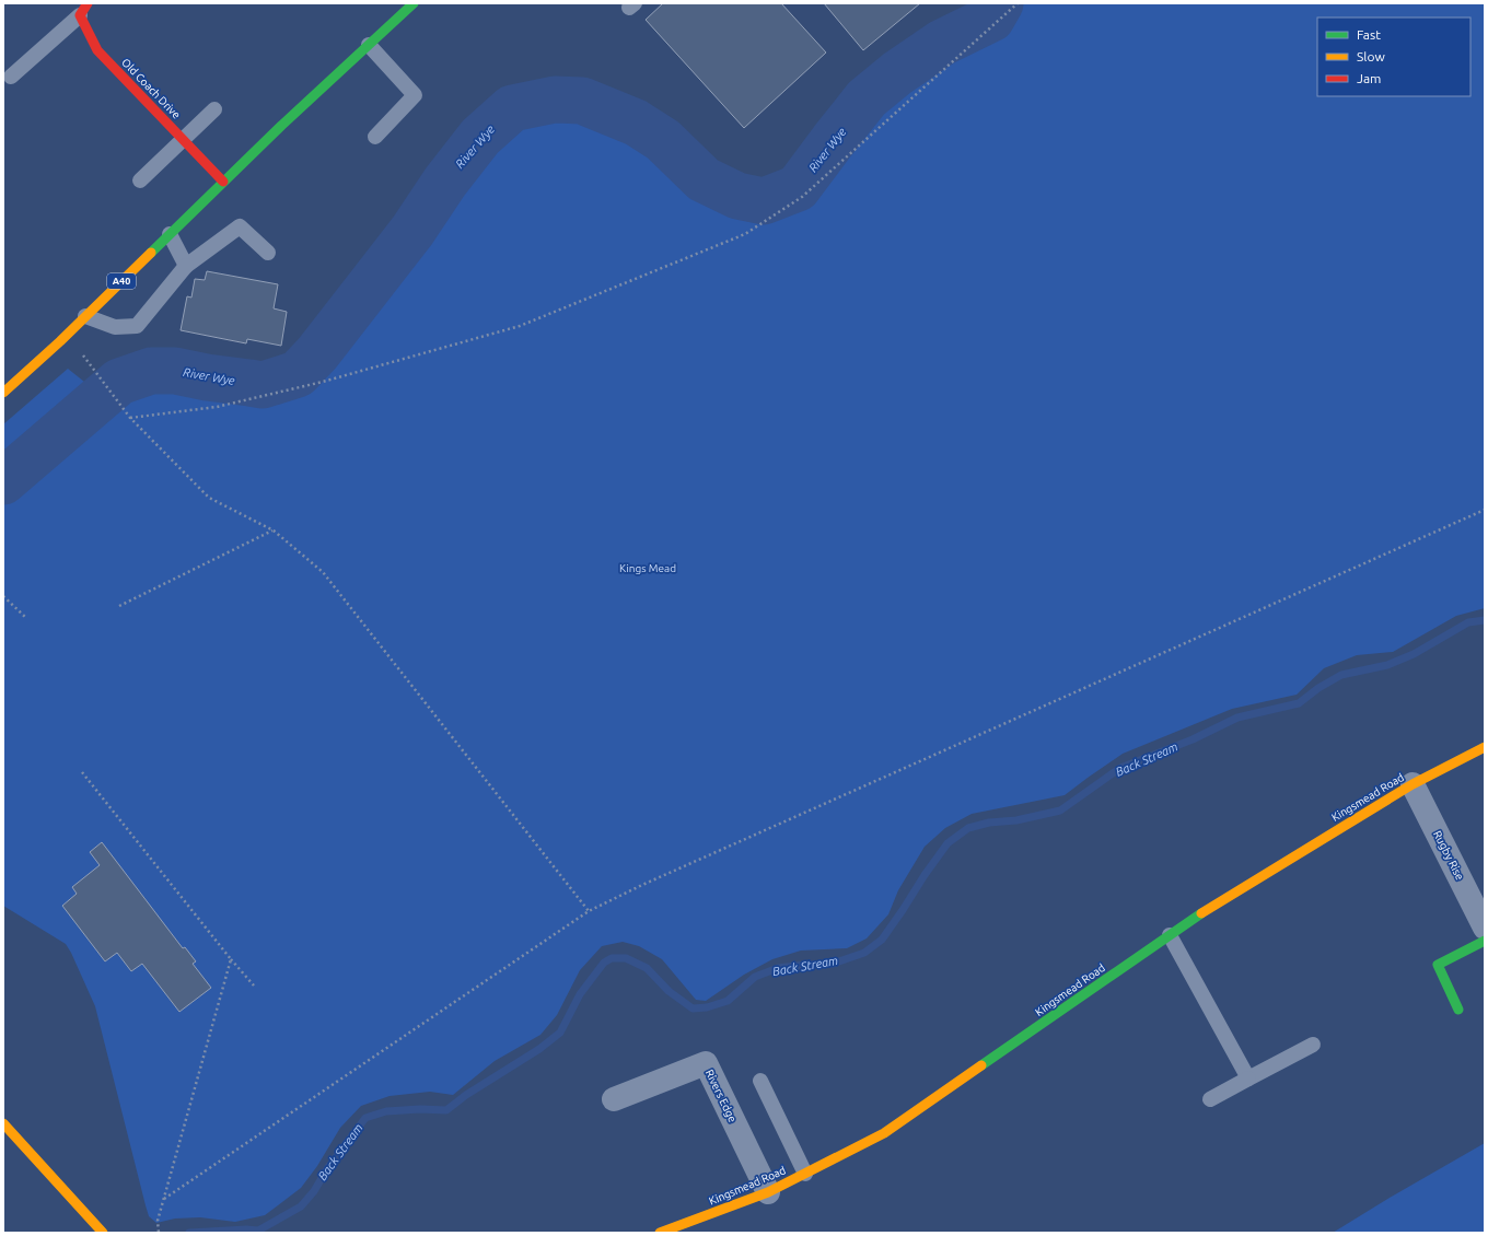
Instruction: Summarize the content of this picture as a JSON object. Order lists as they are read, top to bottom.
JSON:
{
  "streets": {
    "street": [
      "Old Coach Drive",
      "A40",
      "Kingsmead Road",
      "Rugby Rise",
      "Rivers Edge"
    ]
  },
  "crossings": [
    ["Old Coach Drive", "A40"],
    ["Kingsmead Road", "Rugby Rise"],
    ["Kingsmead Road", "Rivers Edge"]
  ],
  "water": ["River Wye", "Back Stream"],
  "parks": ["Kings Mead"],
  "legend": ["Fast", "Slow", "Jam"]
}
